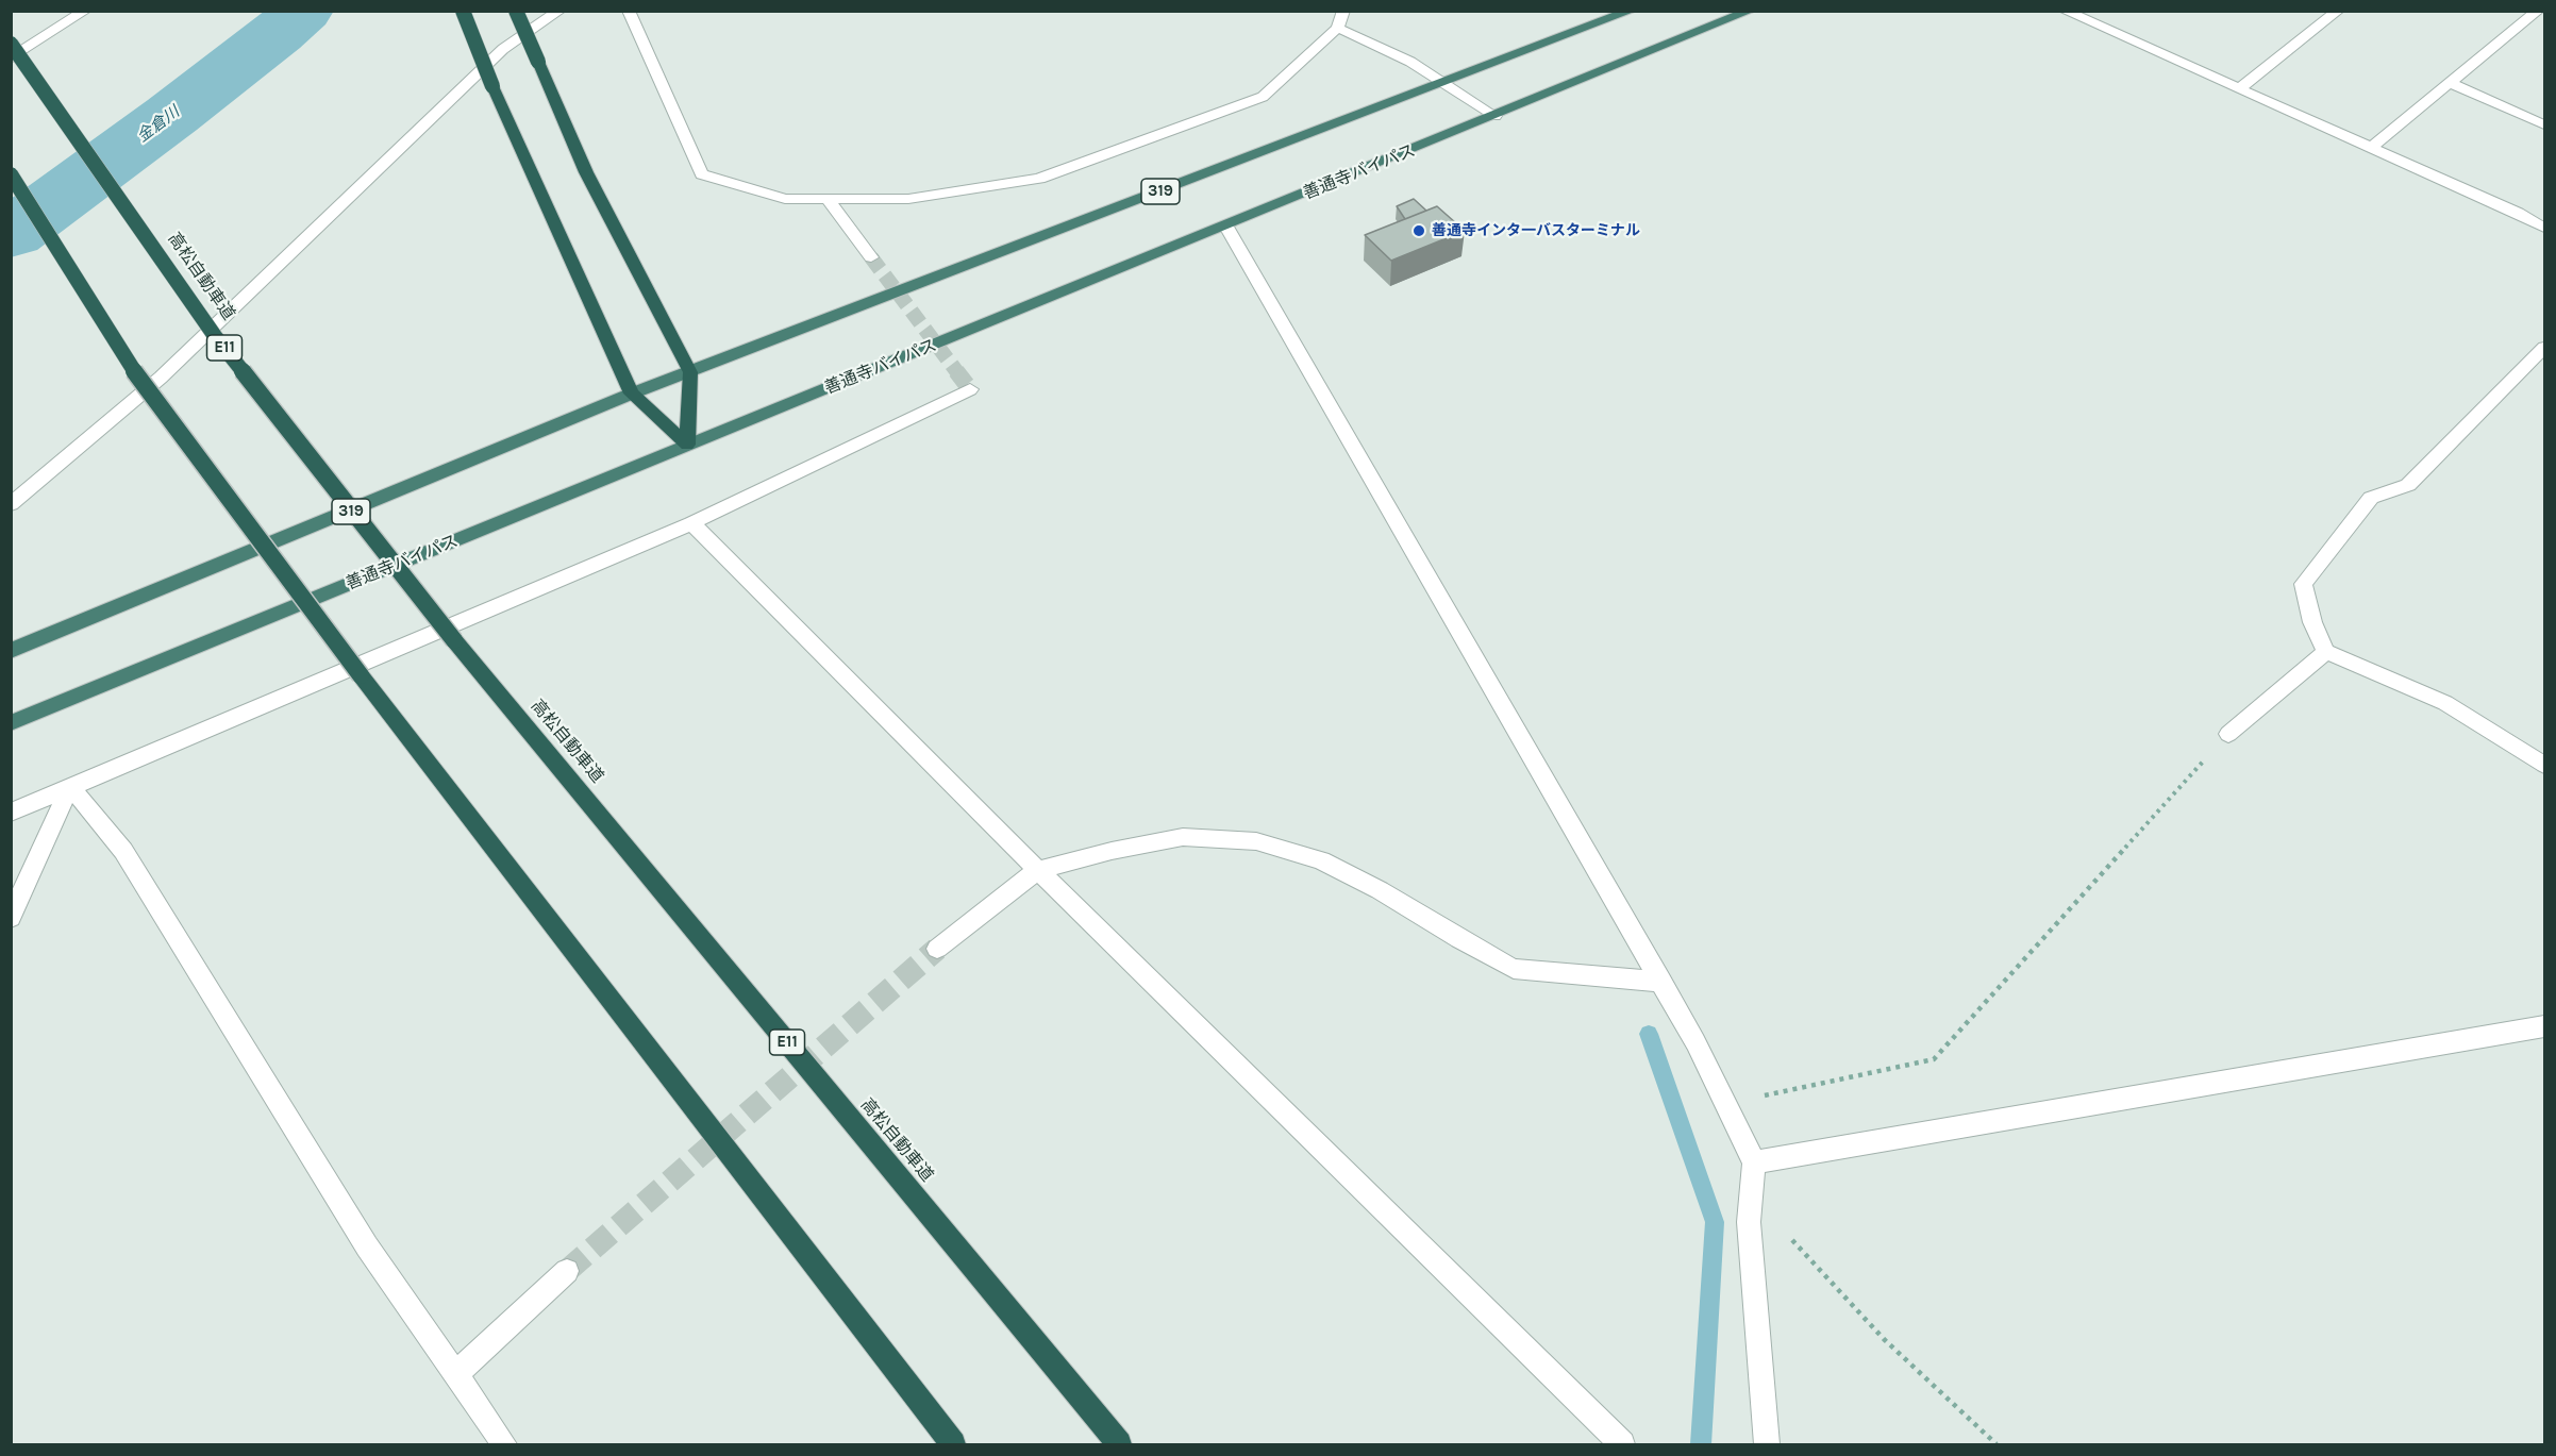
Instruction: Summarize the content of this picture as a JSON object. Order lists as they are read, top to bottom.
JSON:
{
  "streets": {
    "highway": [
      "善通寺バイパス",
      "319",
      "高松自動車道",
      "E11"
    ]
  },
  "water": ["金倉川"],
  "places": ["善通寺インタ一バスターミナル"]
}
